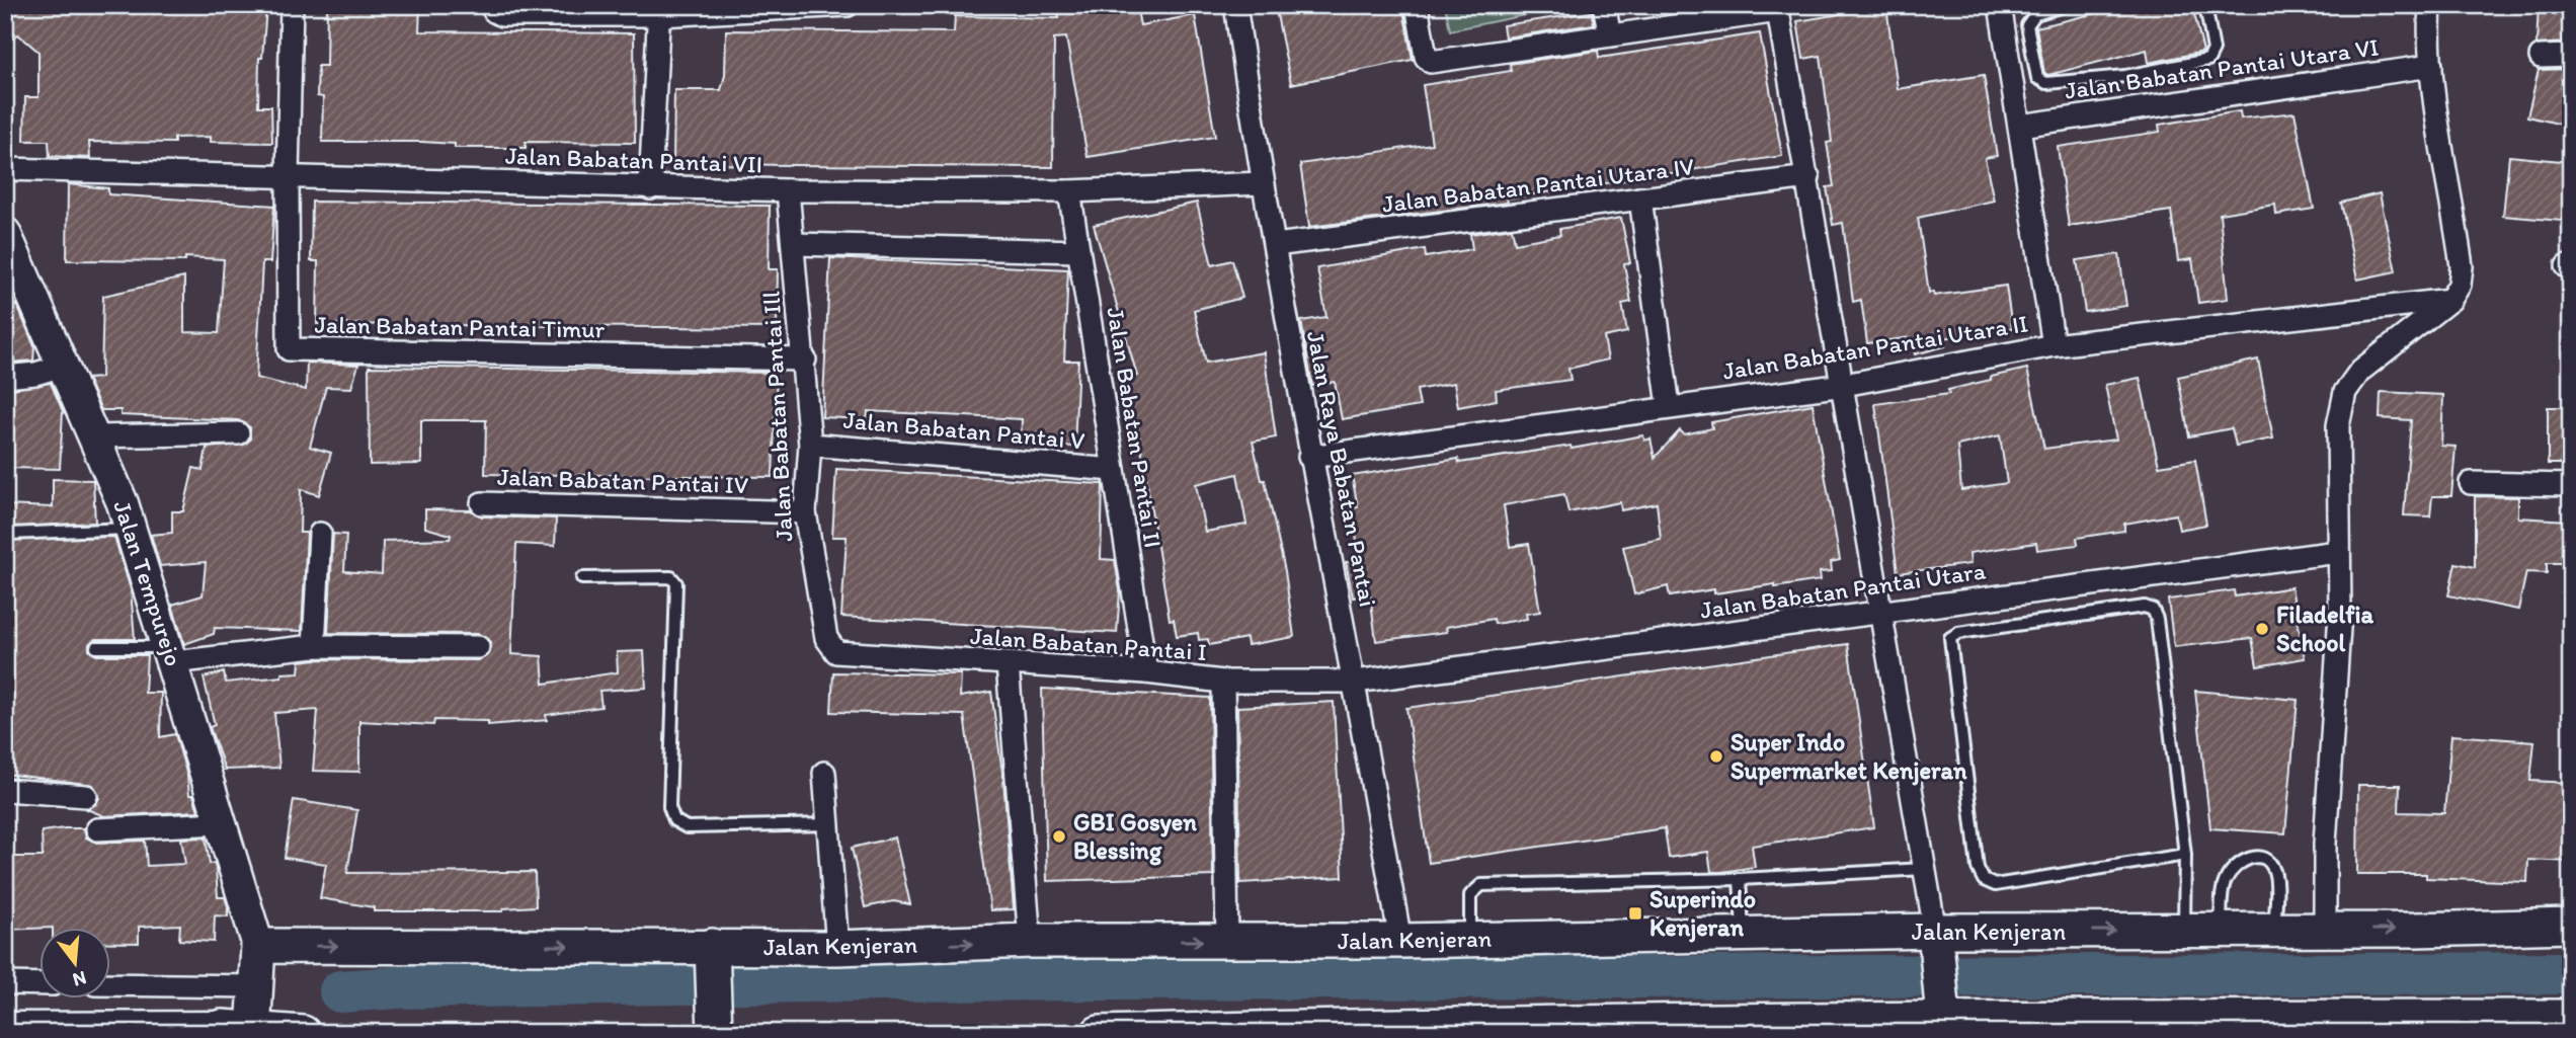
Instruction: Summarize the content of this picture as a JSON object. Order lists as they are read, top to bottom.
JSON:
{
  "streets": {
    "main road": ["Jalan Tempurejo", "Jalan Kenjeran"],
    "street": [
      "Jalan Babatan Pantai Utara VI",
      "Jalan Babatan Pantai VII",
      "Jalan Babatan Pantai Utara IV",
      "Jalan Babatan Pantai Timur",
      "Jalan Babatan Pantai Utara II",
      "Jalan Babatan Pantai Ill",
      "Jalan Babatan Pantai II",
      "Jalan Babatan Pantai V",
      "Jalan Raya Babatan Pantai",
      "Jalan Babatan Pantai IV",
      "Jalan Babatan Pantai Utara",
      "Jalan Babatan Pantai I"
    ]
  },
  "crossings": [
    ["Jalan Babatan Pantai VII", "Jalan Babatan Pantai Timur"],
    ["Jalan Babatan Pantai VII", "Jalan Babatan Pantai Ill"],
    ["Jalan Babatan Pantai VII", "Jalan Babatan Pantai II"],
    ["Jalan Babatan Pantai VII", "Jalan Raya Babatan Pantai"],
    ["Jalan Babatan Pantai Utara IV", "Jalan Raya Babatan Pantai"],
    ["Jalan Babatan Pantai Timur", "Jalan Babatan Pantai Ill"],
    ["Jalan Babatan Pantai Utara II", "Jalan Raya Babatan Pantai"],
    ["Jalan Babatan Pantai Ill", "Jalan Babatan Pantai V"],
    ["Jalan Babatan Pantai Ill", "Jalan Babatan Pantai IV"],
    ["Jalan Babatan Pantai Ill", "Jalan Babatan Pantai I"],
    ["Jalan Babatan Pantai II", "Jalan Babatan Pantai V"],
    ["Jalan Babatan Pantai II", "Jalan Babatan Pantai I"],
    ["Jalan Raya Babatan Pantai", "Jalan Babatan Pantai Utara"],
    ["Jalan Raya Babatan Pantai", "Jalan Babatan Pantai I"],
    ["Jalan Raya Babatan Pantai", "Jalan Kenjeran"],
    ["Jalan Tempurejo", "Jalan Kenjeran"],
    ["Jalan Babatan Pantai Utara", "Jalan Babatan Pantai I"]
  ],
  "places": {
    "other": ["Filadelfia School", "Super Indo Supermarket Kenjeran", "GBI Gosyen Blessing"],
    "transit": ["Superindo Kenjeran"]
  },
  "north": "bottom"
}
